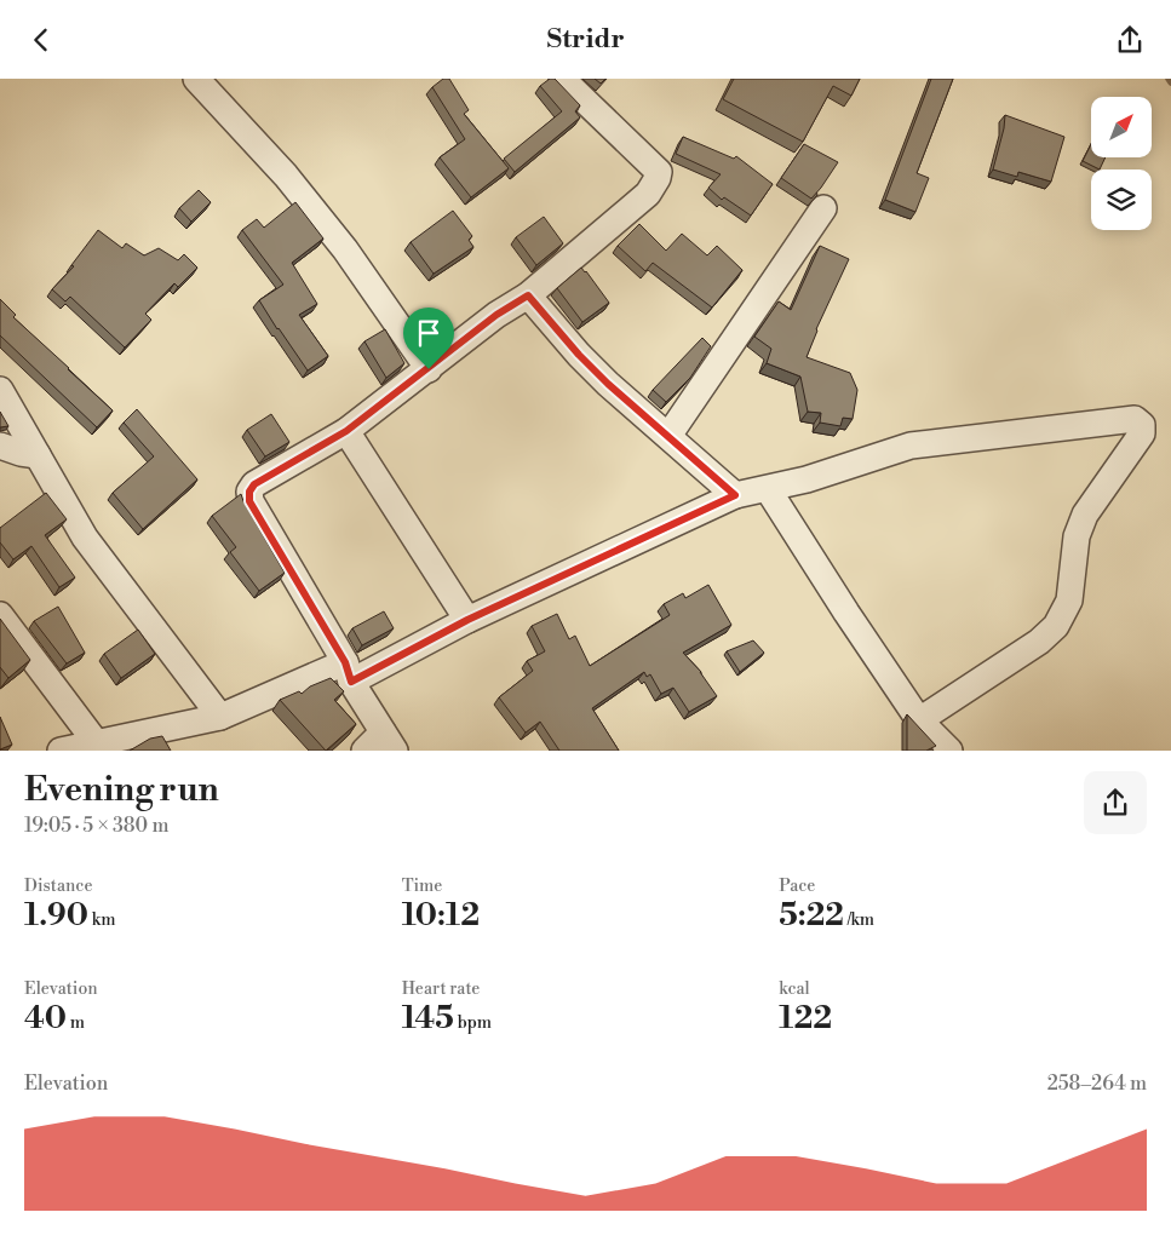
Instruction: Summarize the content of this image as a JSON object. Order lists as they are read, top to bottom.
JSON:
{
  "north": "top right",
  "page": {
    "header": "Stridr",
    "heading": ["Evening run", "19:05 · 5 × 380 m"],
    "stats": [
      ["Distance", "1.90 km"],
      ["Time", "10:12"],
      ["Pace", "5:22 /km"],
      ["Elevation", "40 m"],
      ["Heart rate", "145 bpm"],
      ["kcal", "122"]
    ],
    "chart": ["Elevation", "258–264 m"]
  }
}
